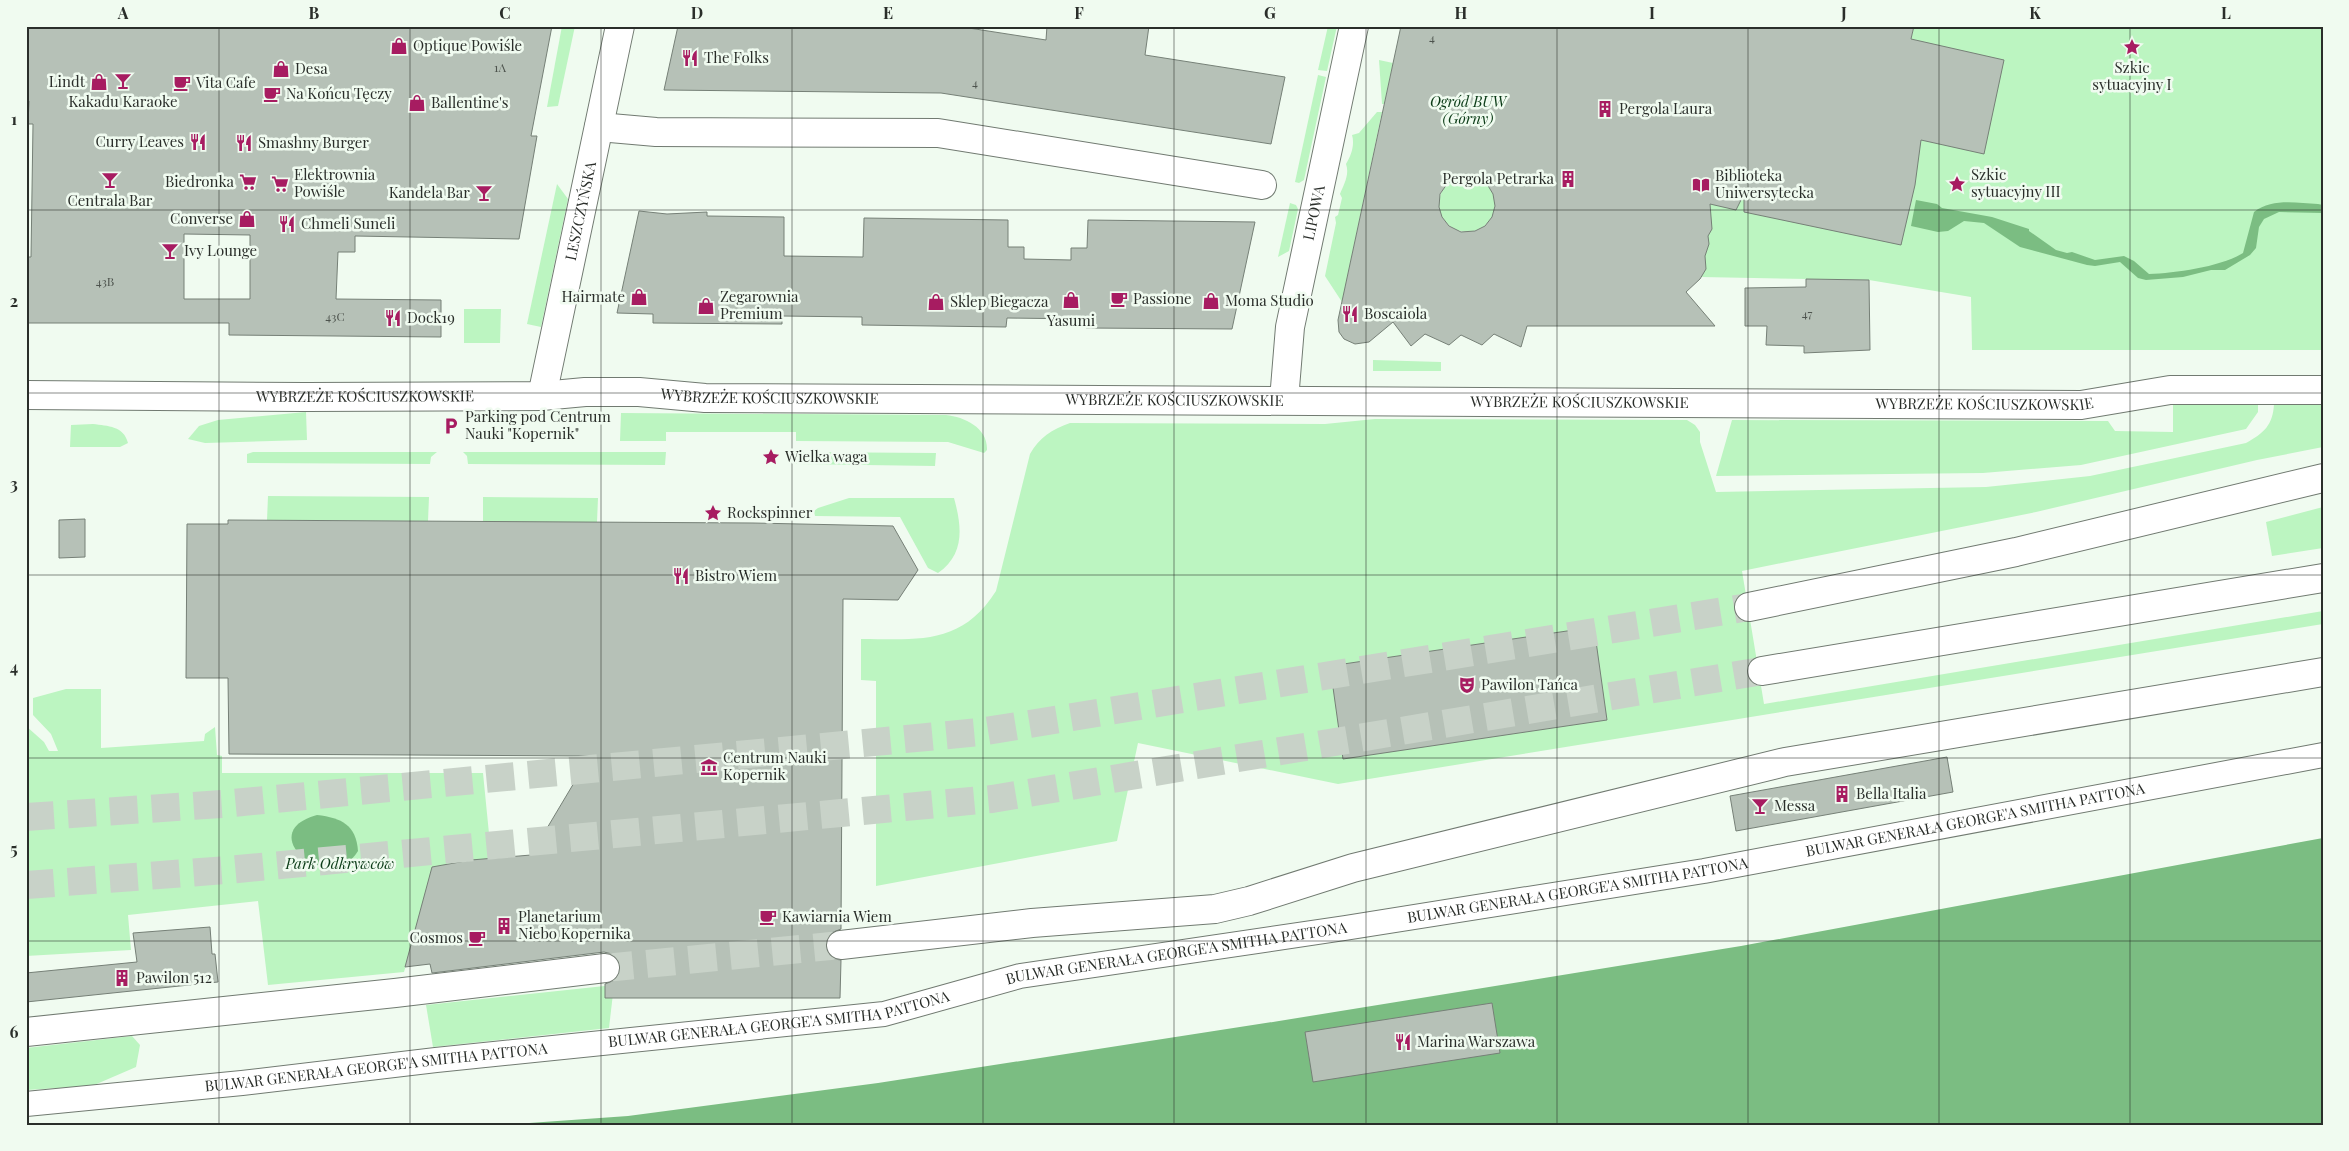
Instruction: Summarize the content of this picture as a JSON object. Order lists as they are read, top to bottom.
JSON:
{
  "streets": {
    "street": [
      "LESZCZYŃSKA",
      "LIPOWA",
      "WYBRZEŻE KOŚCIUSZKOWSKIE",
      "BULWAR GENERAŁA GEORGE'A SMITHA PATTONA"
    ]
  },
  "crossings": [
    ["LESZCZYŃSKA", "WYBRZEŻE KOŚCIUSZKOWSKIE"],
    ["LIPOWA", "WYBRZEŻE KOŚCIUSZKOWSKIE"]
  ],
  "parks": ["Ogród BUW (Górny)", "Park Odkrywców"],
  "places": {
    "shop": [
      "Optique Powiśle",
      "Desa",
      "Lindt",
      "Ballentine's",
      "Converse",
      "Hairmate",
      "Yasumi",
      "Moma Studio",
      "Sklep Biegacza",
      "Zegarownia Premium"
    ],
    "place": [
      "Szkic sytuacyjny I",
      "Szkic sytuacyjny III",
      "Wielka waga",
      "Rockspinner"
    ],
    "restaurant": [
      "The Folks",
      "Curry Leaves",
      "Smashny Burger",
      "Chmeli Suneli",
      "Boscaiola",
      "Dock19",
      "Bistro Wiem",
      "Marina Warszawa"
    ],
    "bar": [
      "Kakadu Karaoke",
      "Centrala Bar",
      "Kandela Bar",
      "Ivy Lounge",
      "Messa"
    ],
    "cafe": [
      "Vita Cafe",
      "Na Końcu Tęczy",
      "Passione",
      "Kawiarnia Wiem",
      "Cosmos"
    ],
    "building": [
      "Pergola Laura",
      "Pergola Petrarka",
      "Bella Italia",
      "Planetarium Niebo Kopernika",
      "Pawilon 512"
    ],
    "supermarket": ["Biedronka", "Elektrownia Powiśle"],
    "library": ["Biblioteka Uniwersytecka"],
    "parking": ["Parking pod Centrum Nauki \"Kopernik\""],
    "theatre": ["Pawilon Tańca"],
    "museum": ["Centrum Nauki Kopernik"]
  },
  "house_numbers": [
    "4",
    "1A",
    "4",
    "43B",
    "47",
    "43C"
  ],
  "grid": {
    "columns": [
      "A",
      "B",
      "C",
      "D",
      "E",
      "F",
      "G",
      "H",
      "I",
      "J",
      "K",
      "L"
    ],
    "rows": [
      "1",
      "2",
      "3",
      "4",
      "5",
      "6"
    ]
  }
}
